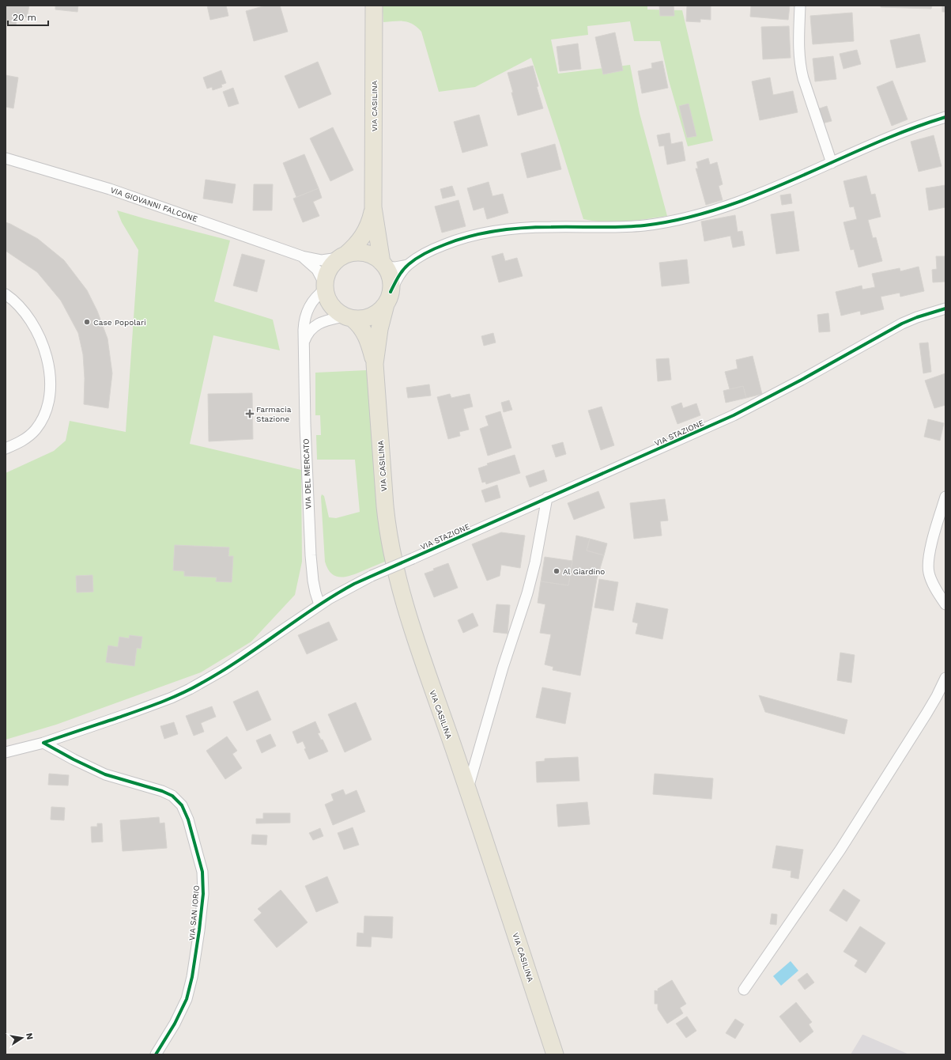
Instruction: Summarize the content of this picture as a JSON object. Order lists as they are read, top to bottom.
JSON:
{
  "streets": {
    "main road": ["VIA CASILINA"],
    "street": [
      "VIA GIOVANNI FALCONE",
      "VIA STAZIONE",
      "VIA DEL MERCATO",
      "VIA SAN IORIO"
    ]
  },
  "crossings": [
    ["VIA CASILINA", "VIA GIOVANNI FALCONE"],
    ["VIA CASILINA", "VIA DEL MERCATO"],
    ["VIA GIOVANNI FALCONE", "VIA DEL MERCATO"],
    ["VIA STAZIONE", "VIA DEL MERCATO"],
    ["VIA STAZIONE", "VIA SAN IORIO"]
  ],
  "places": {
    "other": ["Case Popolari", "Al Giardino"],
    "health": ["Farmacia Stazione"]
  },
  "scale_bar": "20 m",
  "north": "right"
}
